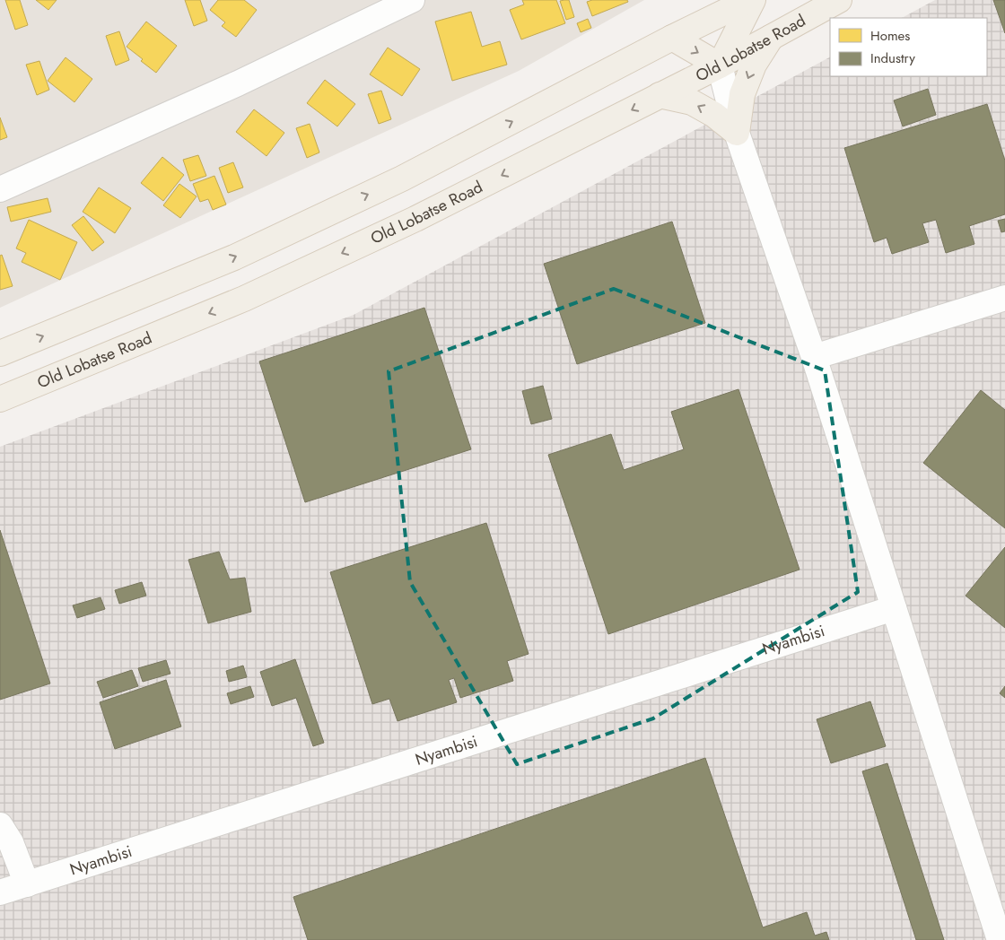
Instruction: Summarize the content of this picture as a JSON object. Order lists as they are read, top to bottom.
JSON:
{
  "streets": {
    "main road": ["Old Lobatse Road"],
    "street": ["Nyambisi"]
  },
  "legend": ["Homes", "Industry"]
}
